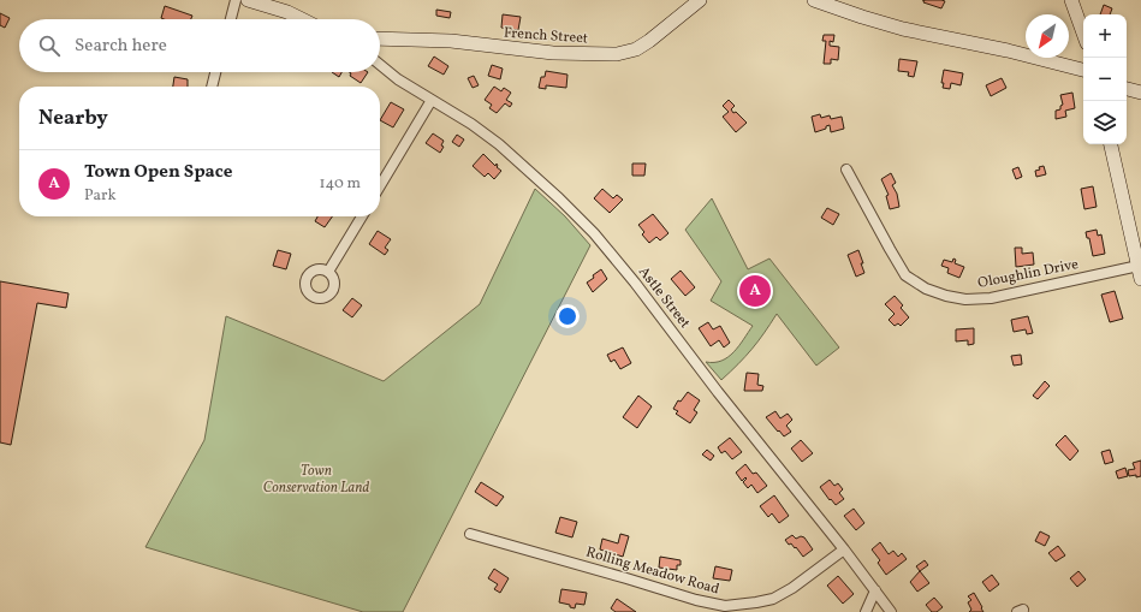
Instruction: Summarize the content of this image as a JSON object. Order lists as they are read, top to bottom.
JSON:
{
  "streets": {
    "street": [
      "French Street",
      "Oloughlin Drive",
      "Astle Street",
      "Rolling Meadow Road"
    ]
  },
  "crossings": [
    ["Astle Street", "Rolling Meadow Road"]
  ],
  "parks": ["Town Conservation Land"],
  "north": "bottom left",
  "page": {
    "map_buttons": ["+", "−"],
    "search": "Search here",
    "heading": "Nearby",
    "list": [
      {
        "mark": "A",
        "name": "Town Open Space",
        "note": "Park",
        "value": "140 m"
      }
    ],
    "pins": "A"
  }
}
